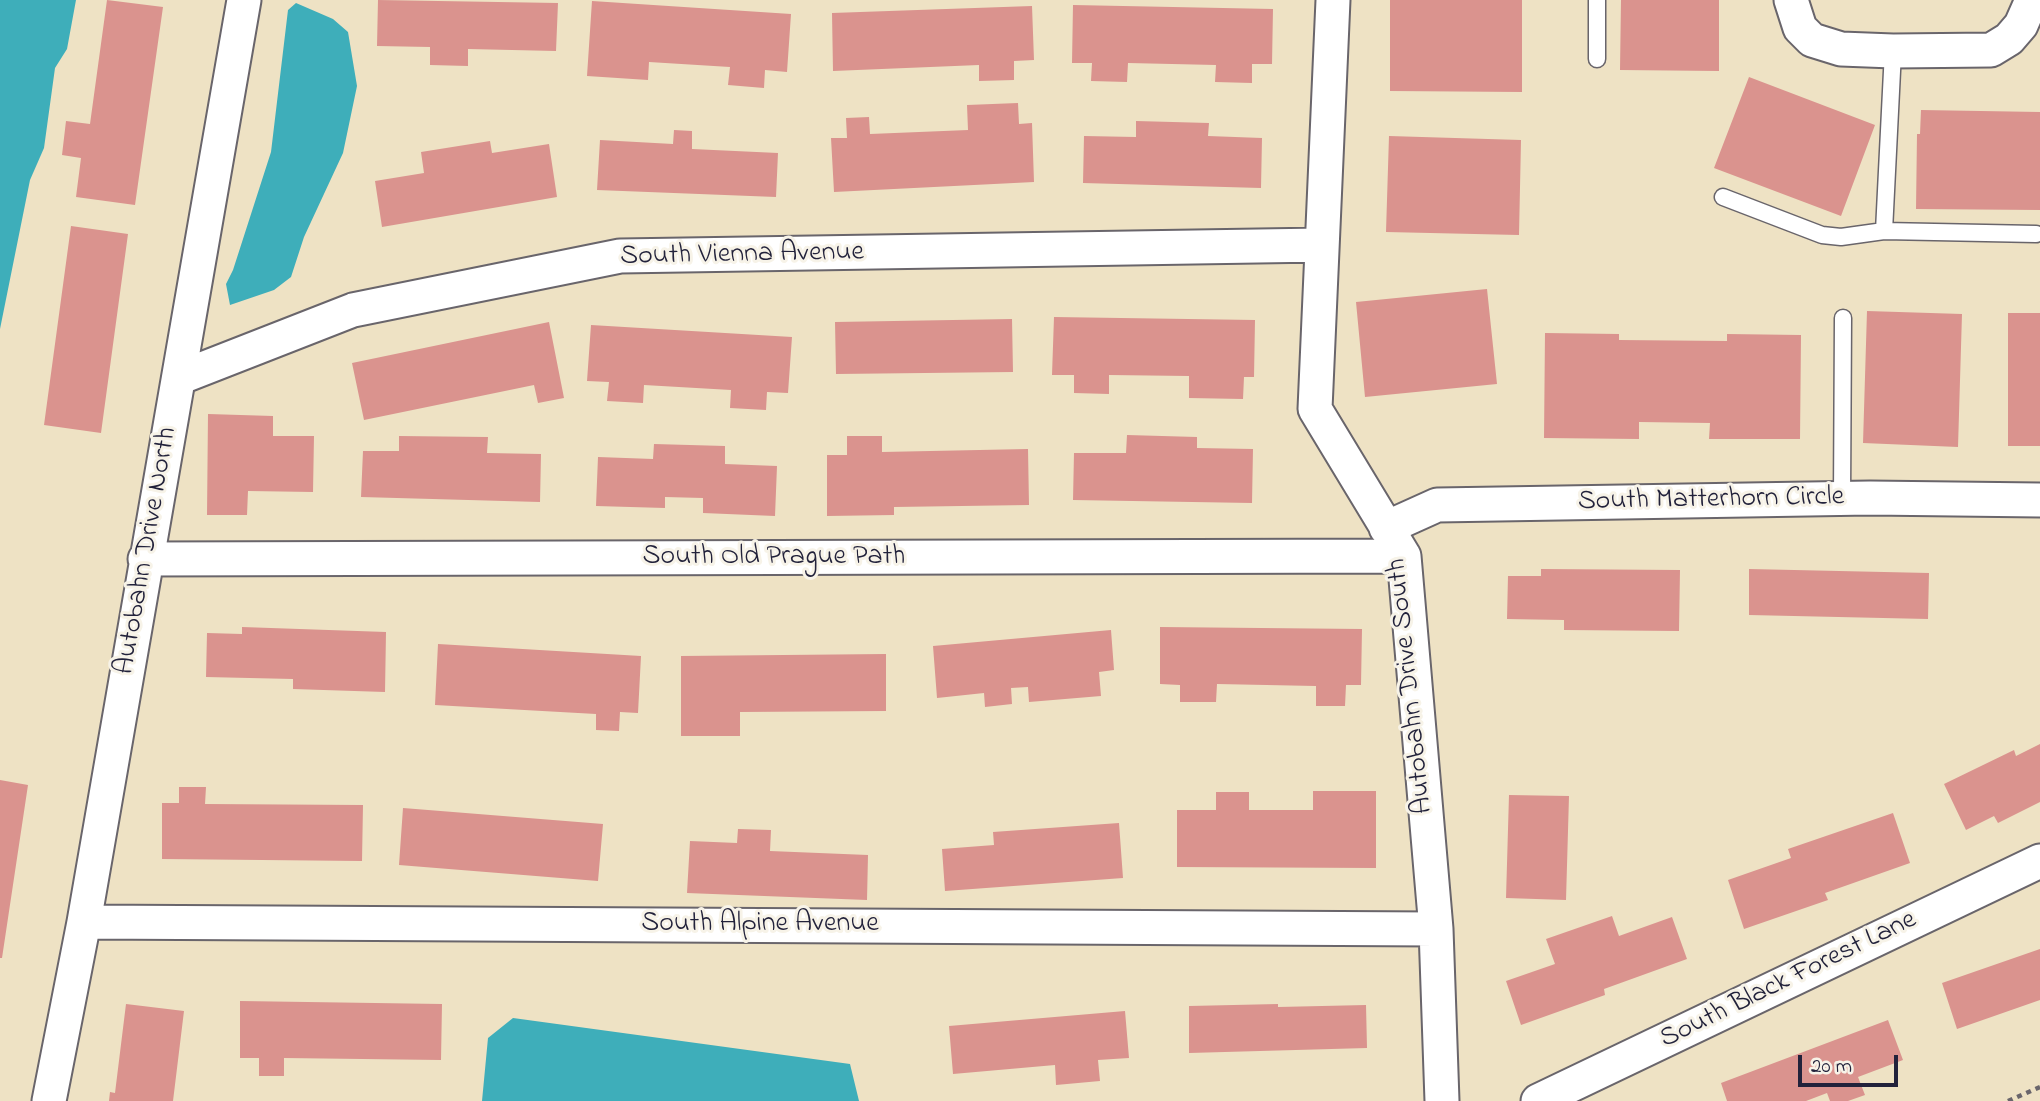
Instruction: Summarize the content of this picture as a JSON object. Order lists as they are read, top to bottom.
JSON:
{
  "streets": {
    "street": [
      "South Vienna Avenue",
      "South Matterhorn Circle",
      "Autobahn Drive North",
      "South Old Prague Path",
      "Autobahn Drive South",
      "South Alpine Avenue",
      "South Black Forest Lane"
    ]
  },
  "crossings": [
    ["South Vienna Avenue", "Autobahn Drive North"],
    ["South Vienna Avenue", "Autobahn Drive South"],
    ["South Matterhorn Circle", "Autobahn Drive South"],
    ["Autobahn Drive North", "South Old Prague Path"],
    ["Autobahn Drive North", "South Alpine Avenue"],
    ["South Old Prague Path", "Autobahn Drive South"],
    ["Autobahn Drive South", "South Alpine Avenue"]
  ],
  "scale_bar": "20 m"
}
